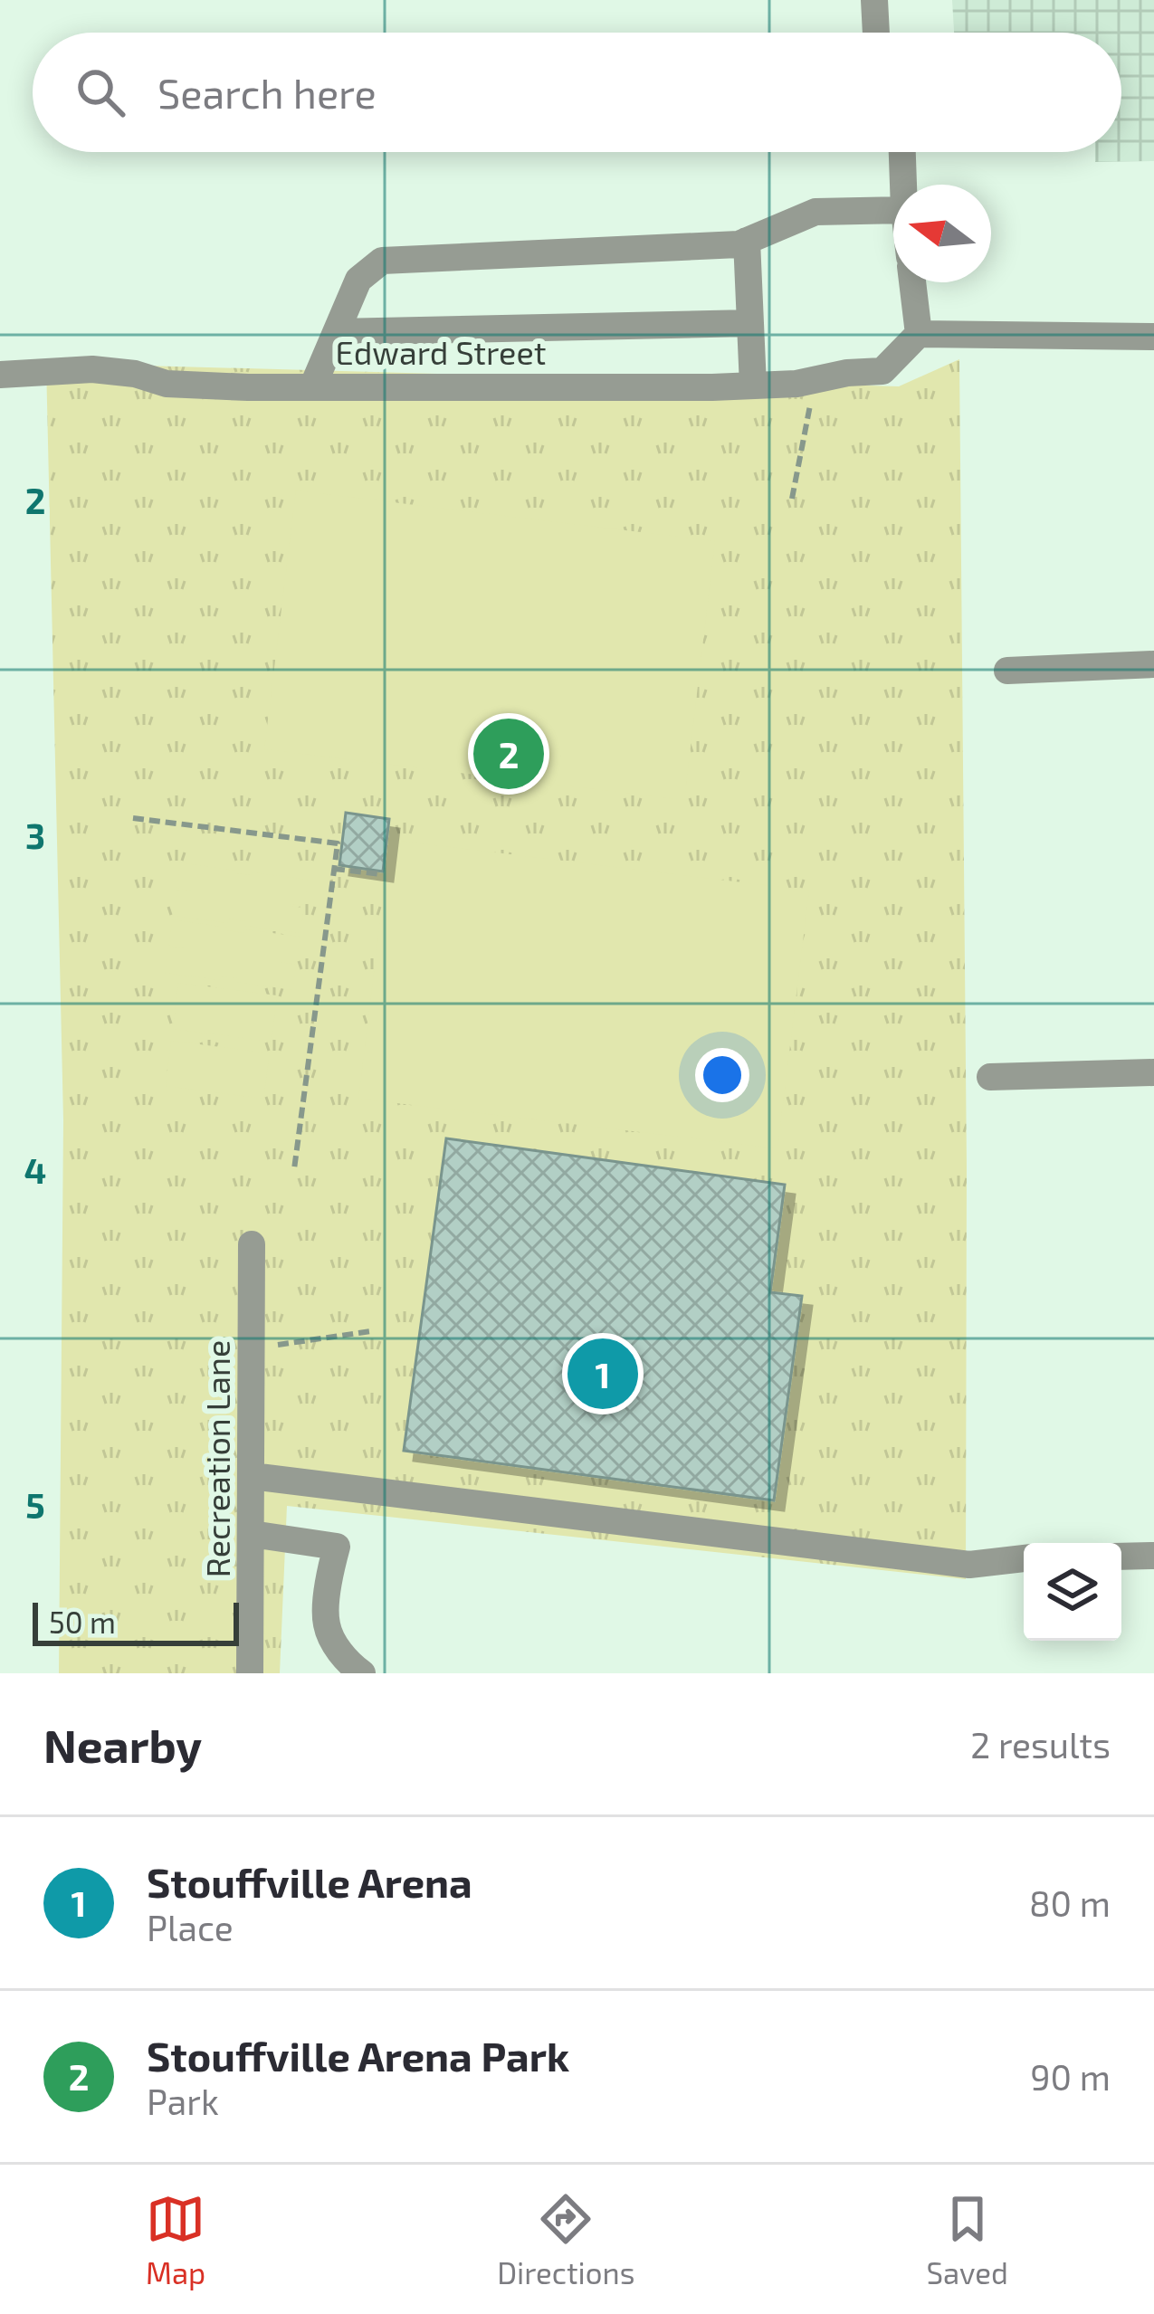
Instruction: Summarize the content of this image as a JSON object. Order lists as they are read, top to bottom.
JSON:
{
  "streets": {
    "street": ["Edward Street", "Recreation Lane"]
  },
  "scale_bar": "50 m",
  "north": "left",
  "page": {
    "search": "Search here",
    "pins": ["2", "1"],
    "scale": "50 m",
    "heading": ["Nearby", "2 results"],
    "list": [
      {
        "mark": "1",
        "name": "Stouffville Arena",
        "note": "Place",
        "value": "80 m"
      },
      {
        "mark": "2",
        "name": "Stouffville Arena Park",
        "note": "Park",
        "value": "90 m"
      }
    ],
    "nav": ["Map", "Directions", "Saved"]
  },
  "grid": {
    "rows": [
      "2",
      "3",
      "4",
      "5"
    ]
  }
}
